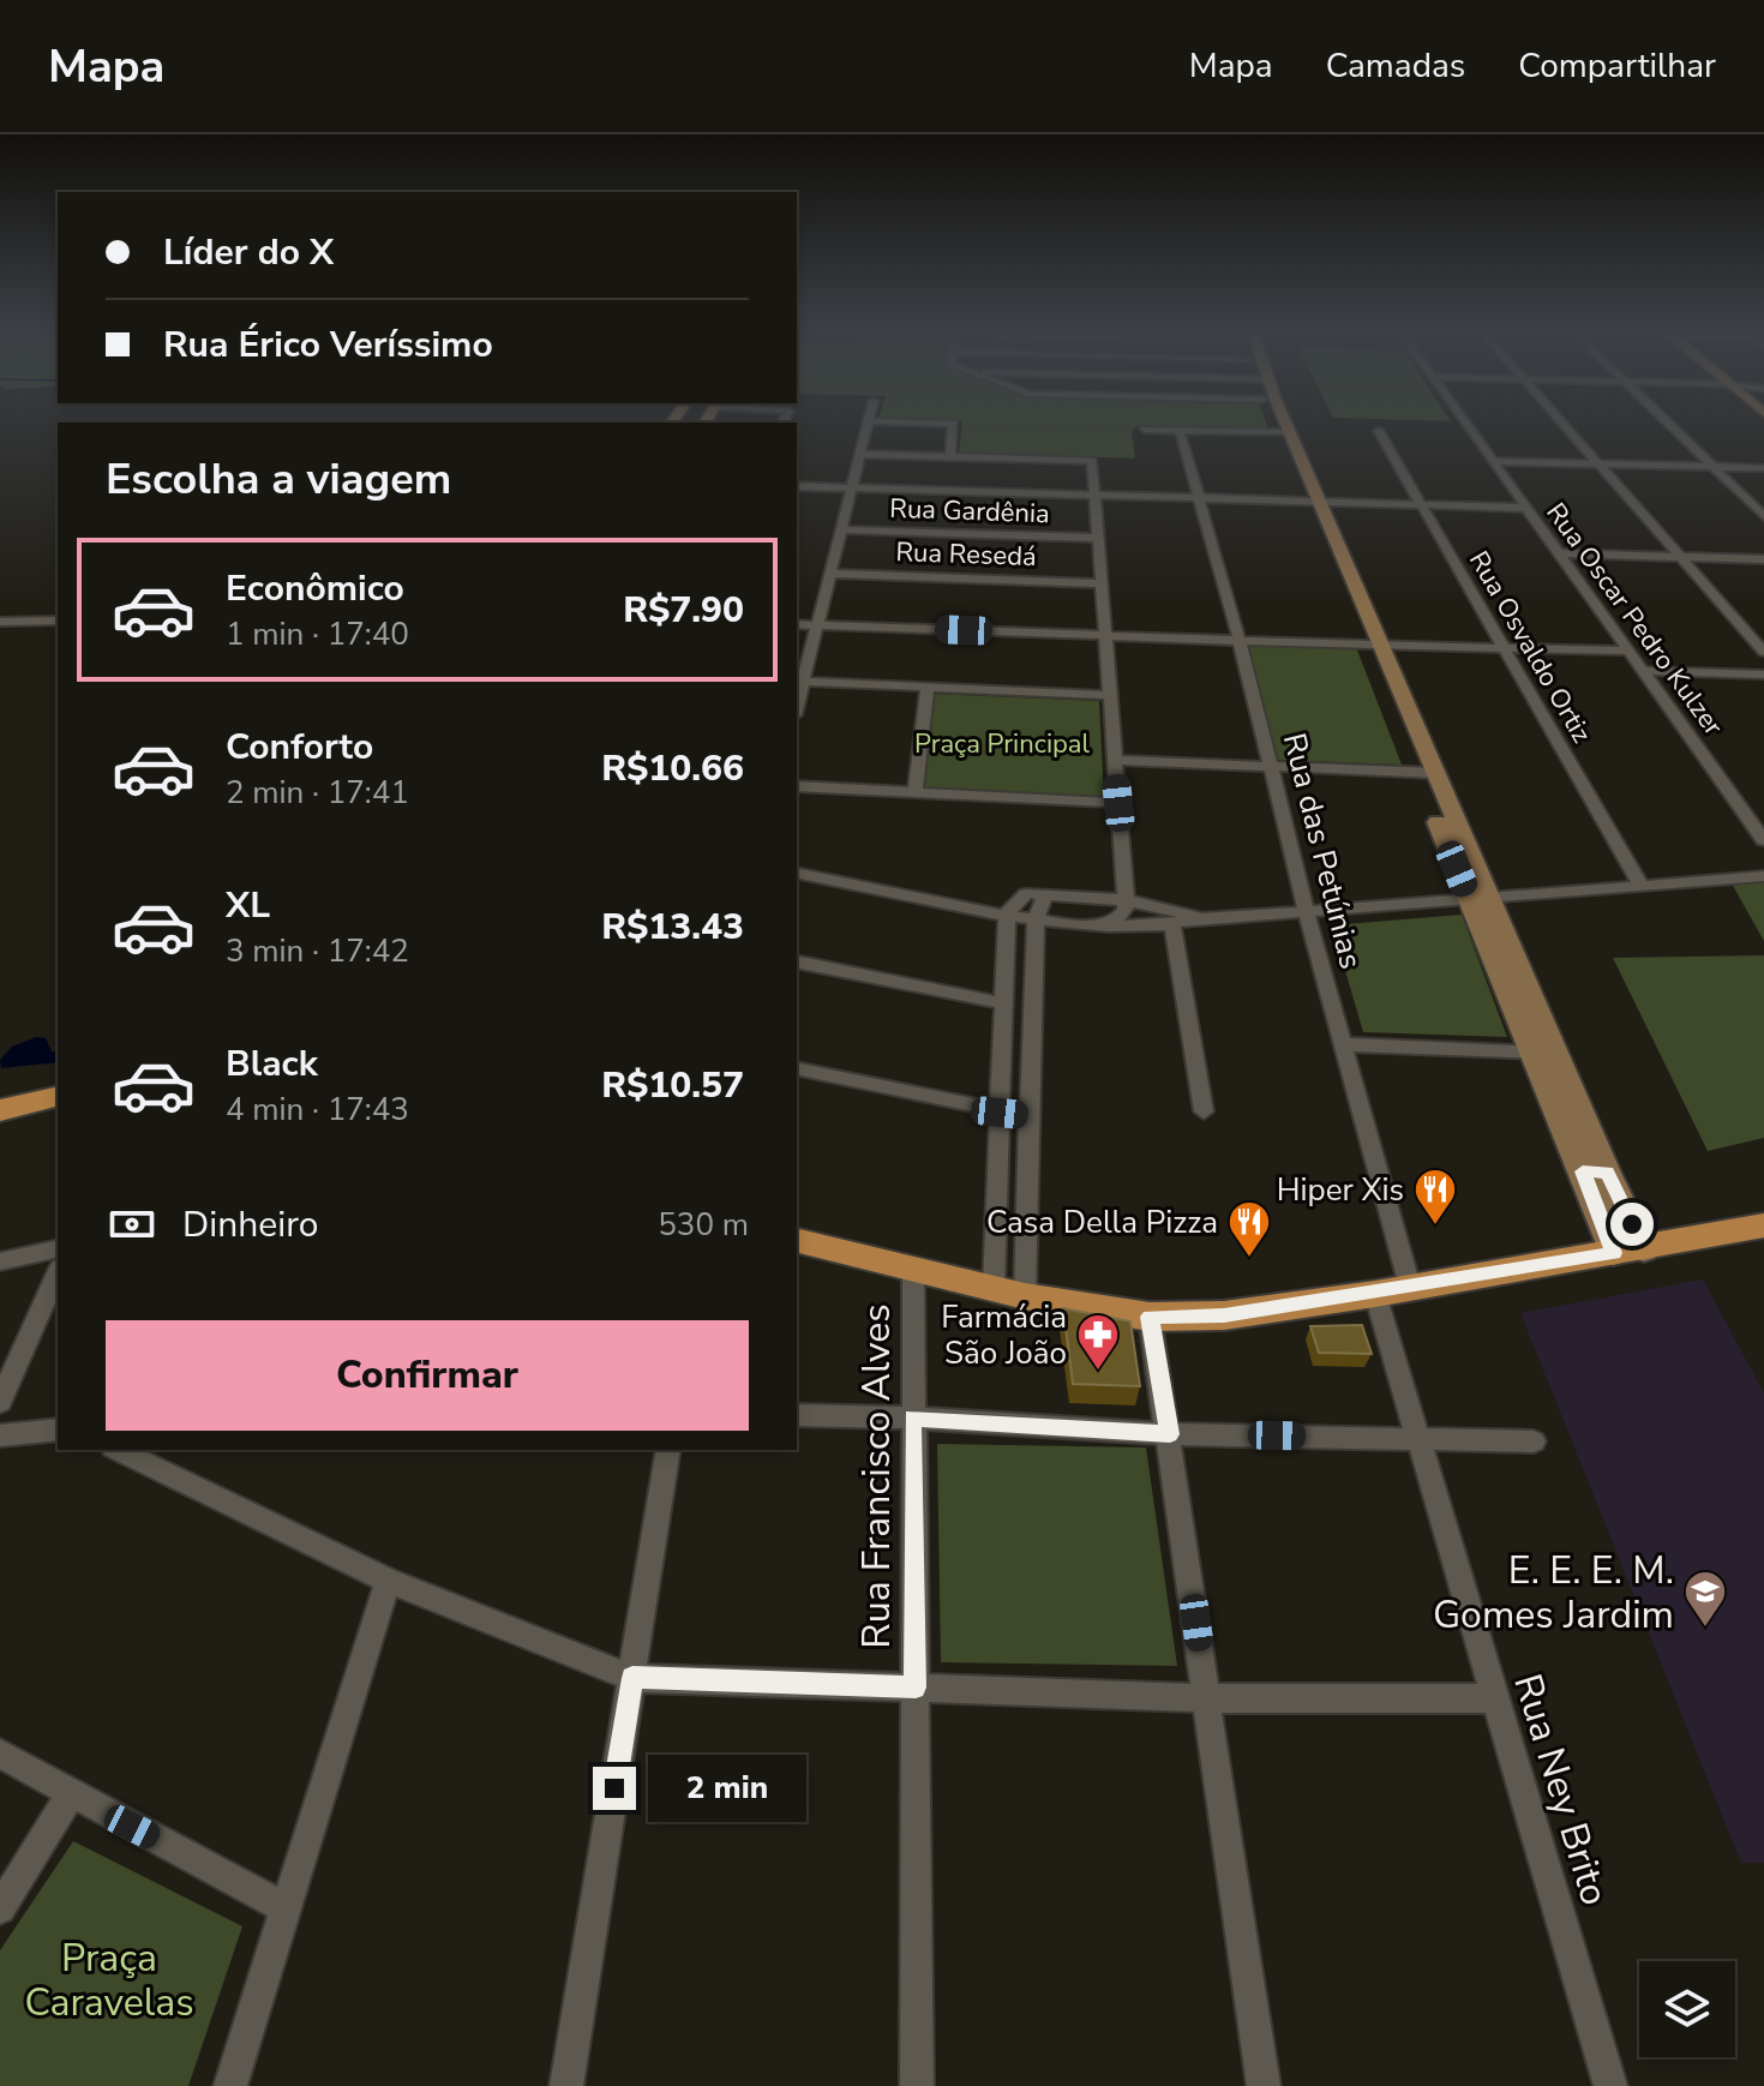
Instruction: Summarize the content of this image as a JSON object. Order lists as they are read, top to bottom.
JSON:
{
  "streets": {
    "street": [
      "Rua Gardênia",
      "Rua Resedá",
      "Rua Oscar Pedro Kulzer",
      "Rua Osvaldo Ortiz",
      "Rua das Petúnias",
      "Rua Francisco Alves",
      "Rua Ney Brito"
    ]
  },
  "parks": ["Praça Principal", "Praça Caravelas"],
  "places": {
    "restaurant": ["Hiper Xis", "Casa Della Pizza"],
    "pharmacy": ["Farmácia São João"],
    "school or university": ["E. E. E. M. Gomes Jardim"]
  },
  "page": {
    "header": "Mapa",
    "nav": ["Mapa", "Camadas", "Compartilhar"],
    "banner": ["Líder do X", "Rua Érico Veríssimo"],
    "heading": "Escolha a viagem",
    "list": [
      {
        "name": "Econômico",
        "note": "1 min · 17:40",
        "value": "R$7.90"
      },
      {
        "name": "Conforto",
        "note": "2 min · 17:41",
        "value": "R$10.66"
      },
      {
        "name": "XL",
        "note": "3 min · 17:42",
        "value": "R$13.43"
      },
      {
        "name": "Black",
        "note": "4 min · 17:43",
        "value": "R$10.57"
      }
    ],
    "pay": ["Dinheiro", "530 m"],
    "buttons": "Confirmar",
    "bubble": "2 min"
  }
}
